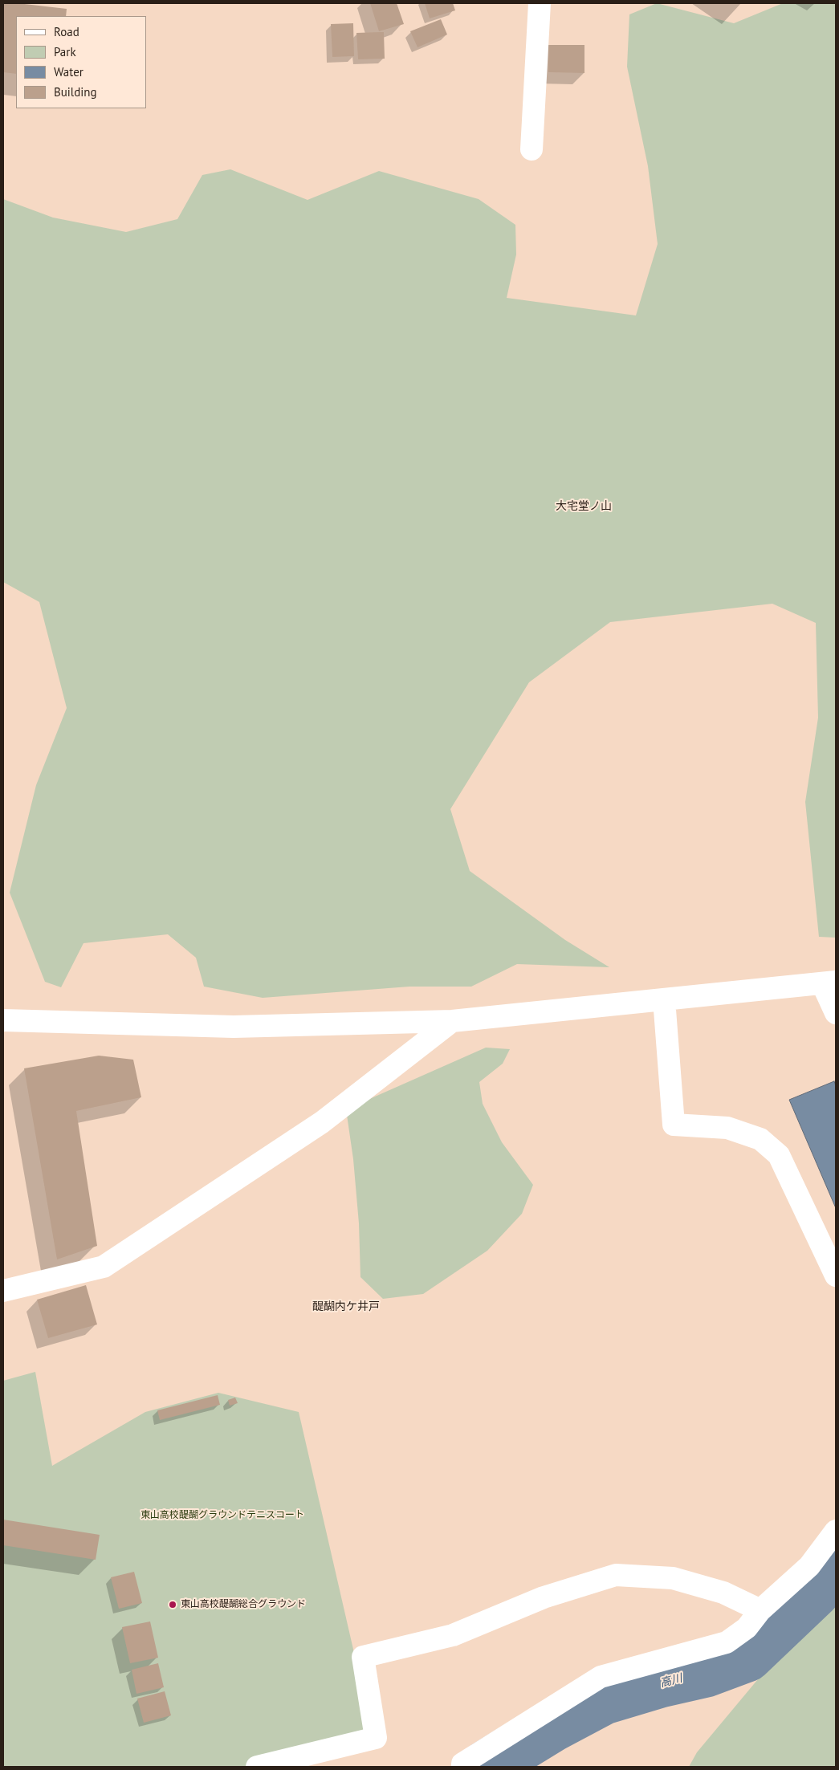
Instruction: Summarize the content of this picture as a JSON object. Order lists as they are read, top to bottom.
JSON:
{
  "districts": ["大宅堂ノ山", "醍醐内ケ井戸"],
  "water": ["高川"],
  "parks": ["東山高校醍醐グラウンドテニスコート"],
  "places": ["東山高校醍醐総合グラウンド"],
  "legend": [
    "Road",
    "Park",
    "Water",
    "Building"
  ]
}
